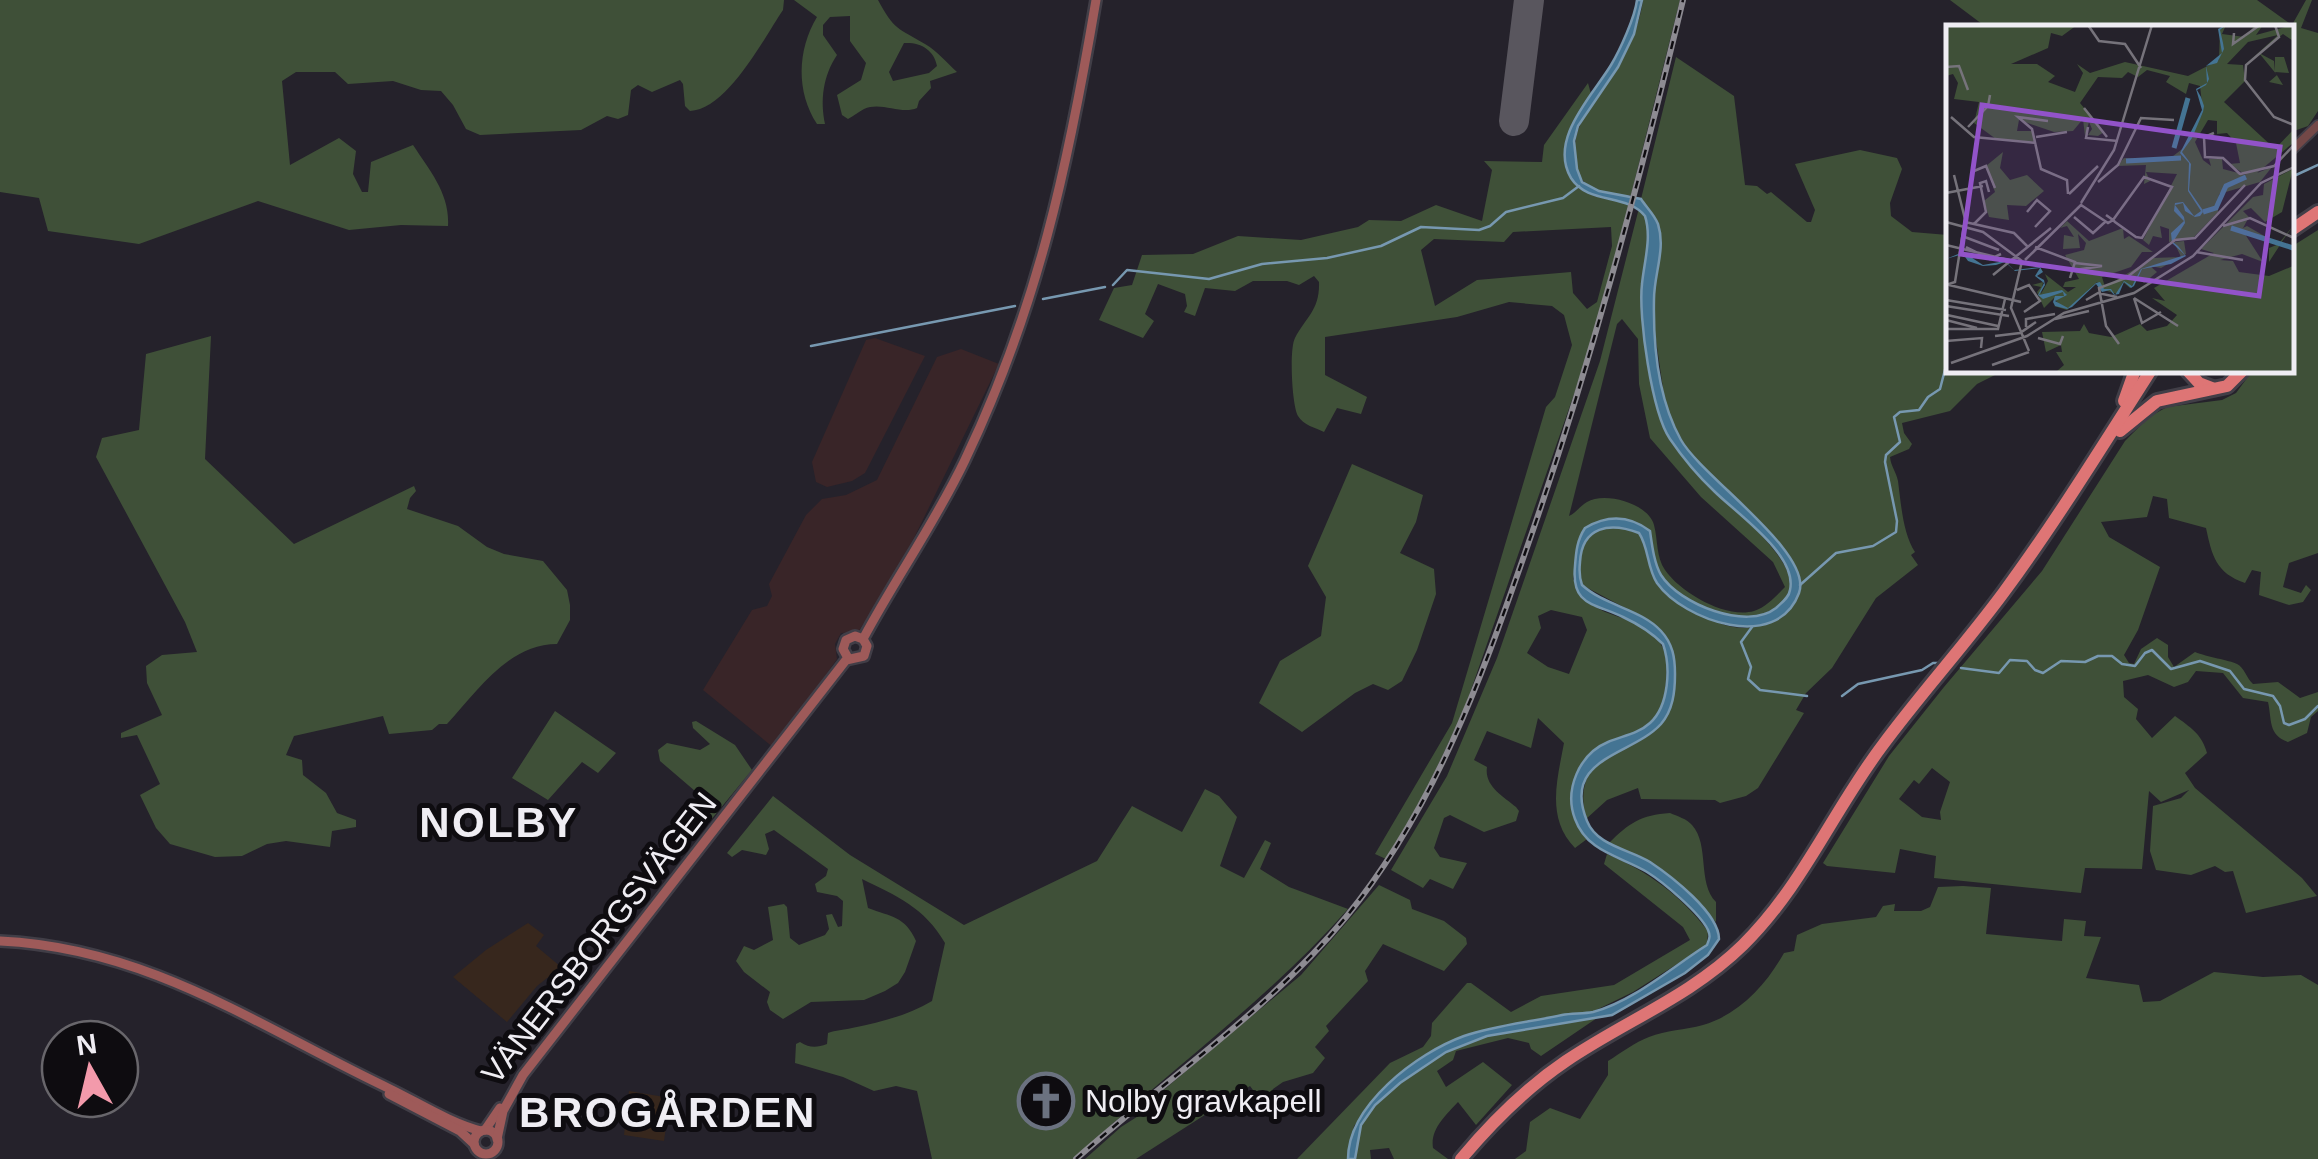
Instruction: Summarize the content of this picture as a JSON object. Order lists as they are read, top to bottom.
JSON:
{
  "streets": {
    "main road": ["VÄNERSBORGSVÄGEN"]
  },
  "districts": ["NOLBY", "BROGÅRDEN"],
  "places": {
    "church": ["Nolby gravkapell"]
  },
  "north": "top"
}
